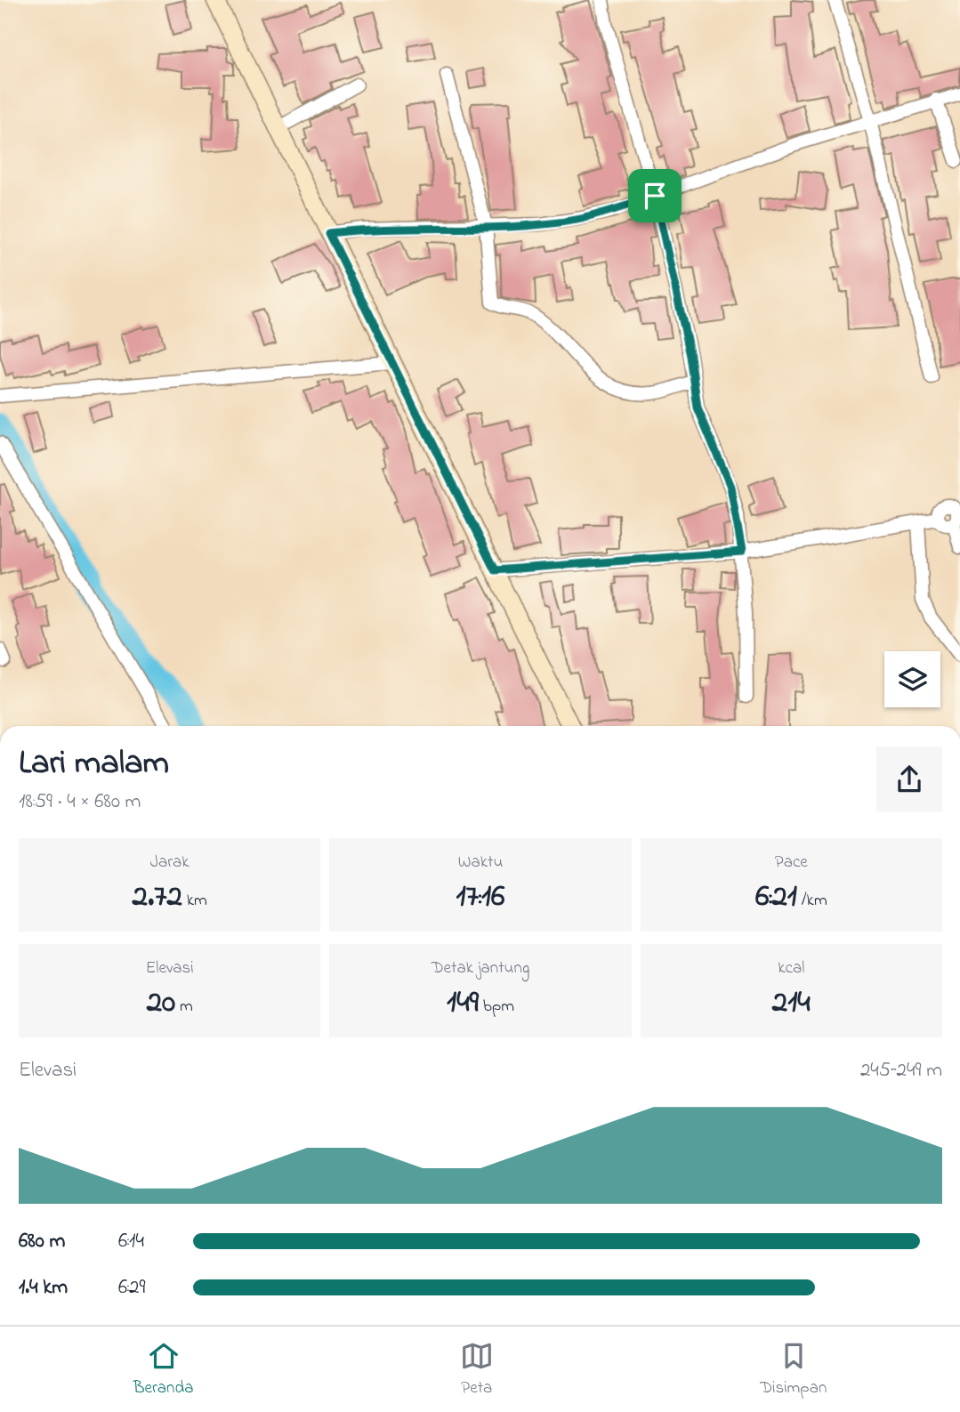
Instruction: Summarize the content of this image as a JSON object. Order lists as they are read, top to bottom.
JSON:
{
  "page": {
    "heading": ["Lari malam", "18:59 · 4 × 680 m"],
    "stats": [
      ["Jarak", "2.72 km"],
      ["Waktu", "17:16"],
      ["Pace", "6:21 /km"],
      ["Elevasi", "20 m"],
      ["Detak jantung", "149 bpm"],
      ["kcal", "214"]
    ],
    "chart": ["Elevasi", "245–249 m"],
    "list": [
      {
        "name": "680 m",
        "note": "6:14"
      },
      {
        "name": "1.4 km",
        "note": "6:29"
      }
    ],
    "tabs": ["Beranda", "Peta", "Disimpan"]
  }
}
